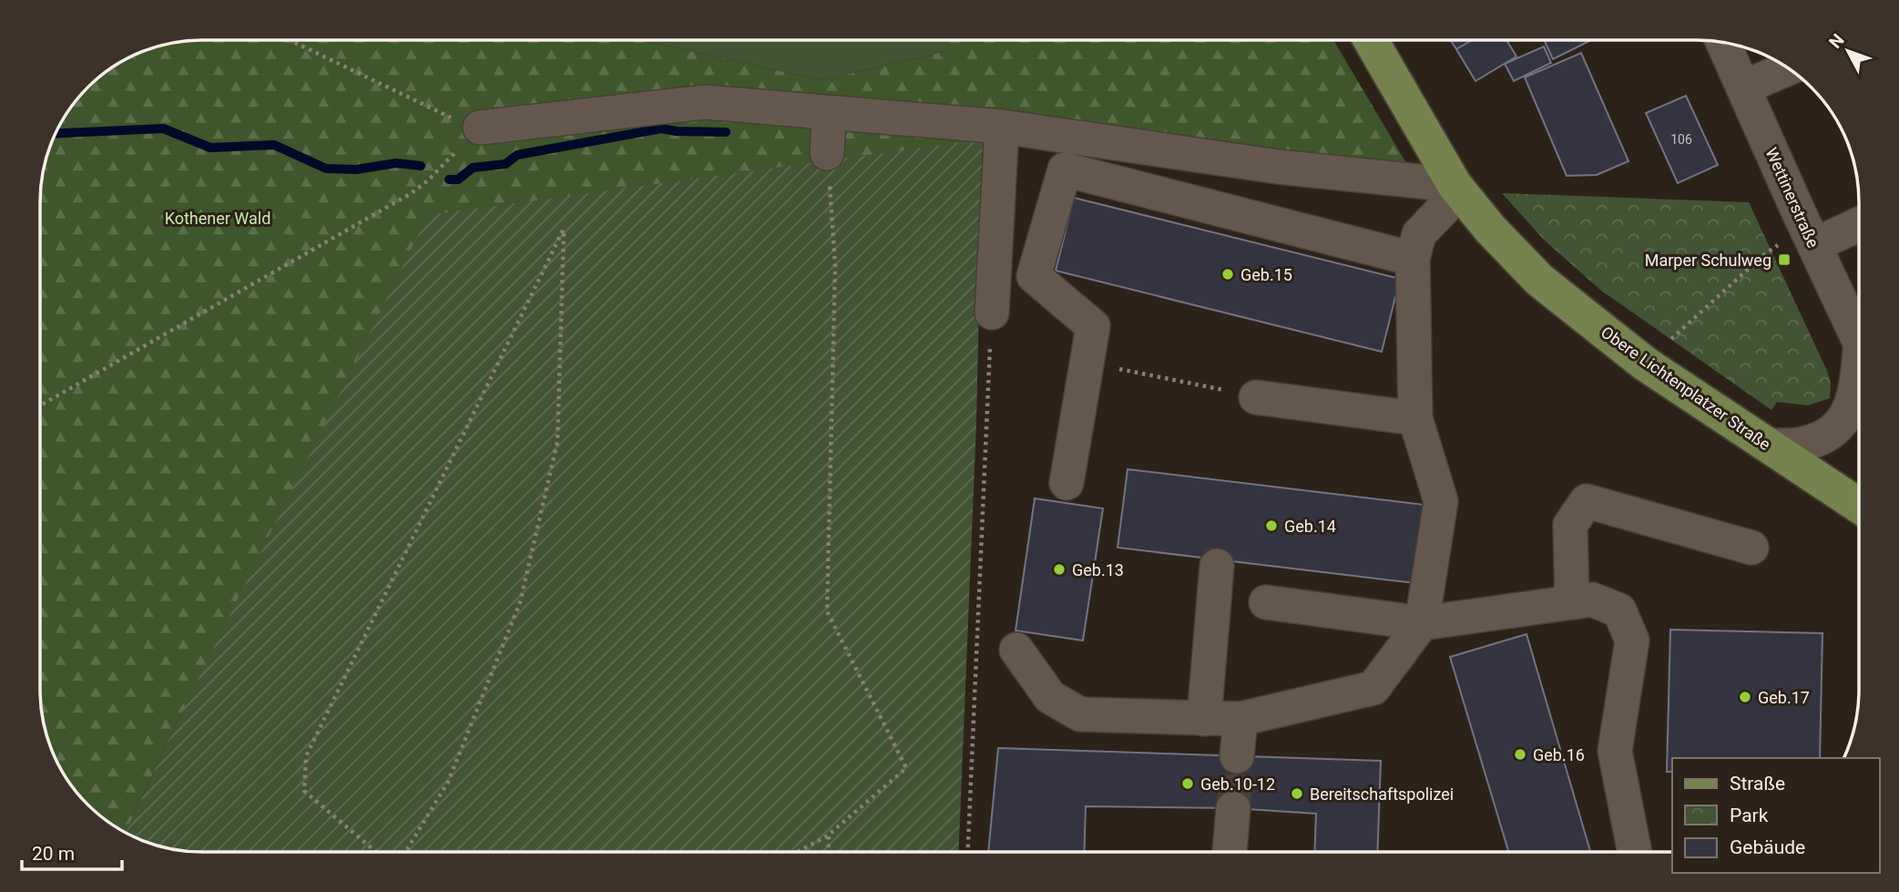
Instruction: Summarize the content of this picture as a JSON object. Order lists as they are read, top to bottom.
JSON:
{
  "streets": {
    "main road": ["Obere Lichtenplatzer Straße"],
    "street": ["Wettinerstraße"]
  },
  "parks": ["Kothener Wald"],
  "places": {
    "transit": ["Marper Schulweg"],
    "other": [
      "Geb.15",
      "Geb.14",
      "Geb.13",
      "Geb.17",
      "Geb.16",
      "Geb.10-12",
      "Bereitschaftspolizei"
    ]
  },
  "house_numbers": ["106"],
  "legend": ["Straße", "Park", "Gebäude"],
  "scale_bar": "20 m",
  "north": "top left"
}
